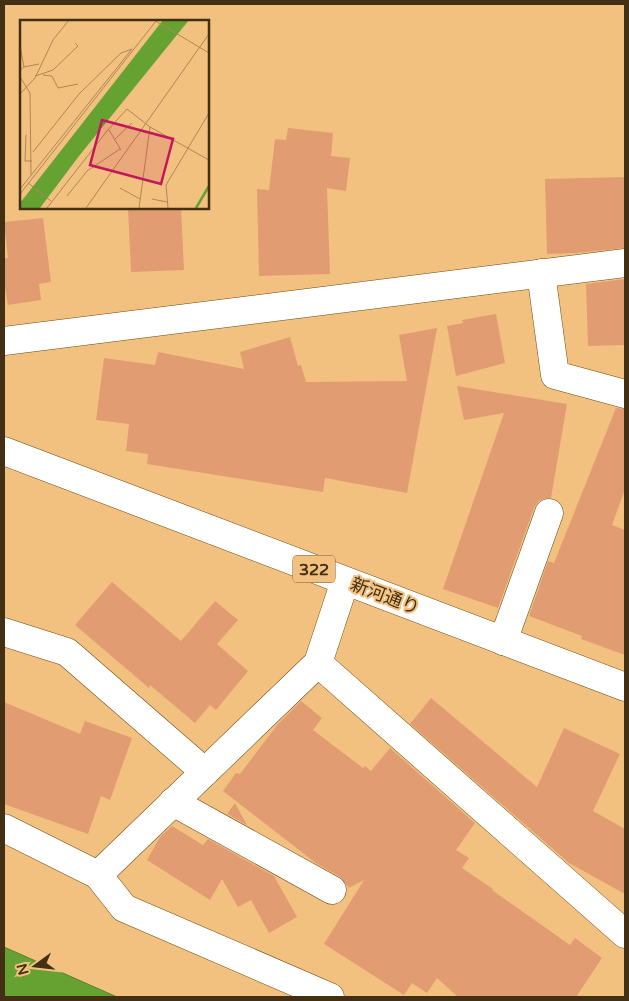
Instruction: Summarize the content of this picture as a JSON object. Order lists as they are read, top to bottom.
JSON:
{
  "streets": {
    "main road": ["322", "新河通り"]
  },
  "north": "left"
}
